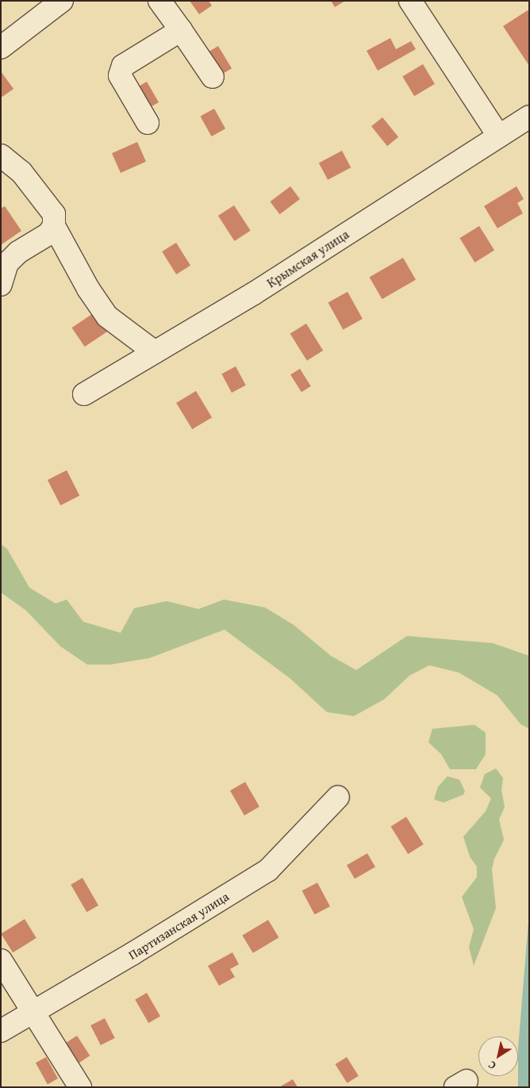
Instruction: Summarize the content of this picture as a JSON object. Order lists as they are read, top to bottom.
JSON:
{
  "streets": {
    "street": ["Крымская улица", "Партизанская улица"]
  },
  "north": "bottom left"
}
